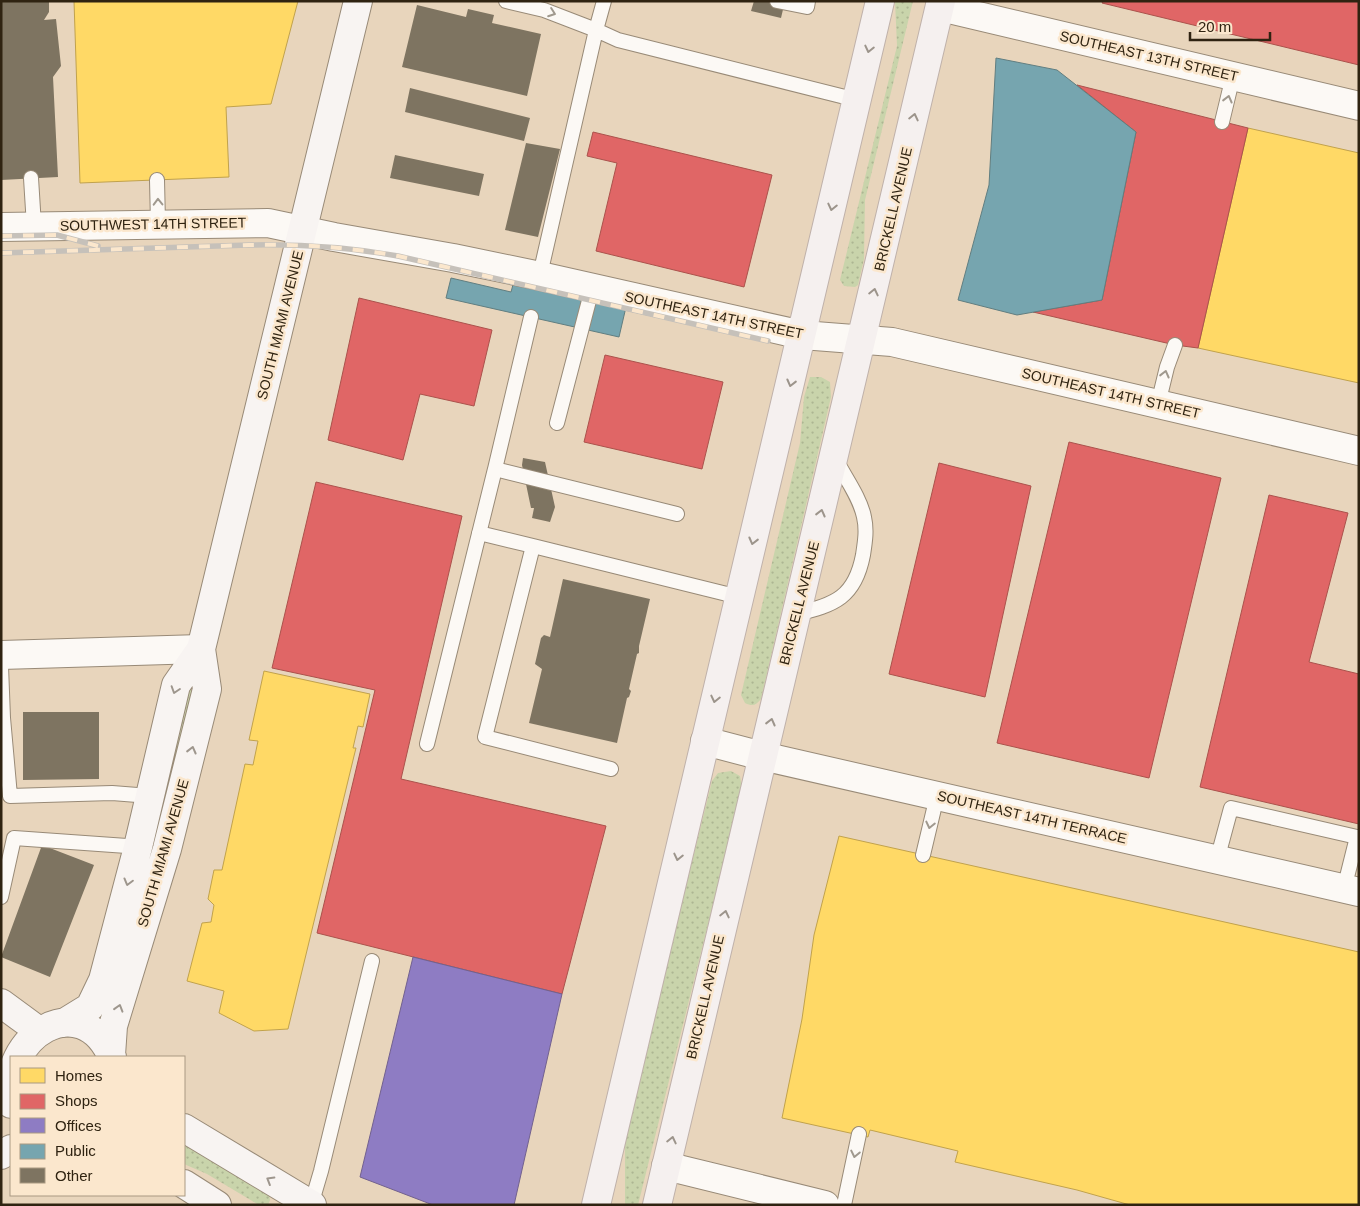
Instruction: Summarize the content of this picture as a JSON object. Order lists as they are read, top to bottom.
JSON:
{
  "streets": {
    "main road": ["BRICKELL AVENUE", "SOUTH MIAMI AVENUE"],
    "street": [
      "SOUTHEAST 13TH STREET",
      "SOUTHWEST 14TH STREET",
      "SOUTHEAST 14TH STREET",
      "SOUTHEAST 14TH TERRACE"
    ]
  },
  "crossings": [
    ["SOUTHEAST 13TH STREET", "BRICKELL AVENUE"],
    ["BRICKELL AVENUE", "SOUTHEAST 14TH STREET"],
    ["BRICKELL AVENUE", "SOUTHEAST 14TH TERRACE"],
    ["SOUTHWEST 14TH STREET", "SOUTHEAST 14TH STREET"],
    ["SOUTHWEST 14TH STREET", "SOUTH MIAMI AVENUE"],
    ["SOUTHEAST 14TH STREET", "SOUTH MIAMI AVENUE"]
  ],
  "legend": [
    "Homes",
    "Shops",
    "Offices",
    "Public",
    "Other"
  ],
  "scale_bar": "20 m"
}
